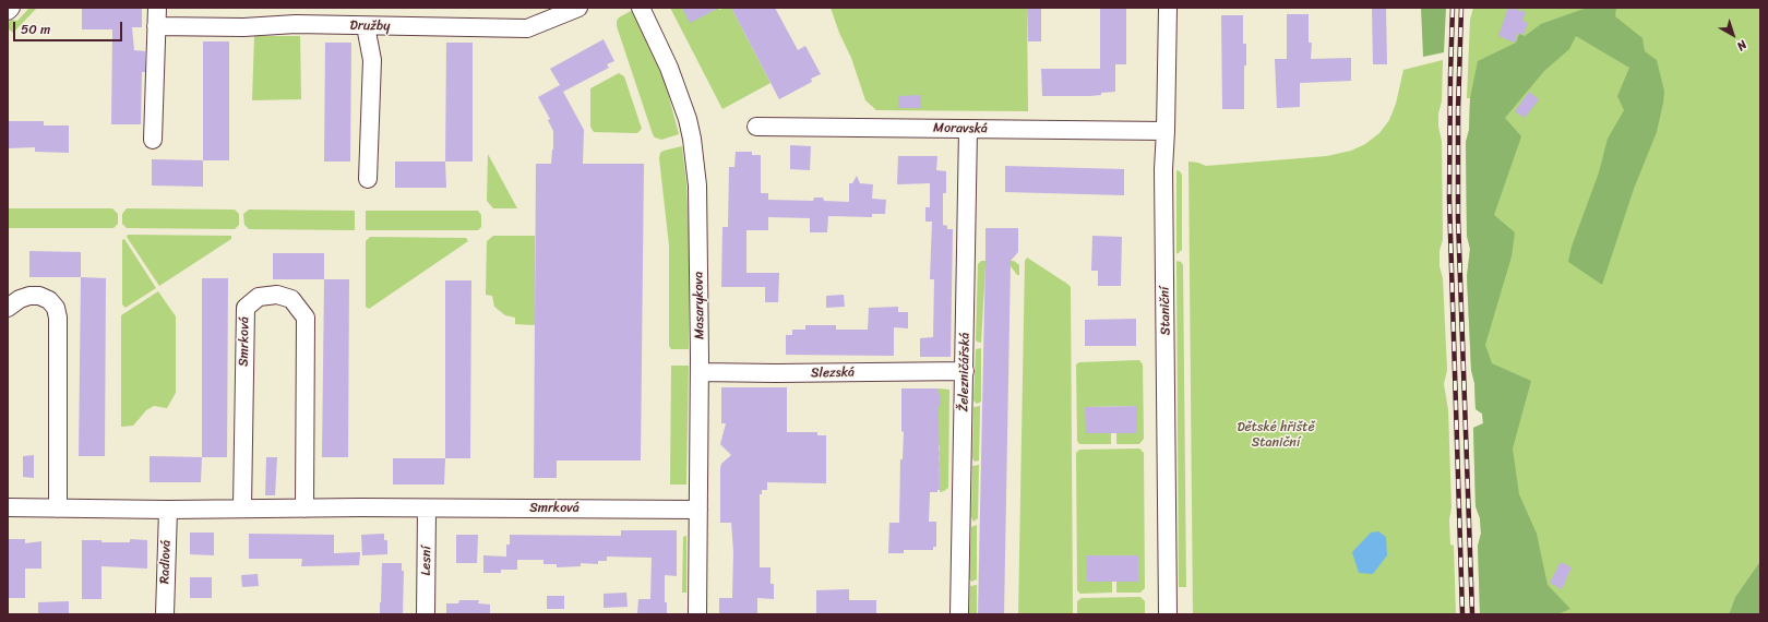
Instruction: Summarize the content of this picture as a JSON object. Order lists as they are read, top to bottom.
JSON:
{
  "streets": {
    "street": [
      "Družby",
      "Moravská",
      "Masarykova",
      "Staniční",
      "Smrková",
      "Železničářská",
      "Slezská",
      "Lesní",
      "Radiová"
    ]
  },
  "crossings": [
    ["Moravská", "Staniční"],
    ["Moravská", "Železničářská"],
    ["Masarykova", "Smrková"],
    ["Masarykova", "Slezská"],
    ["Smrková", "Lesní"],
    ["Smrková", "Radiová"],
    ["Železničářská", "Slezská"]
  ],
  "parks": ["Dětské hřiště Staniční"],
  "scale_bar": "50 m",
  "north": "bottom right"
}
